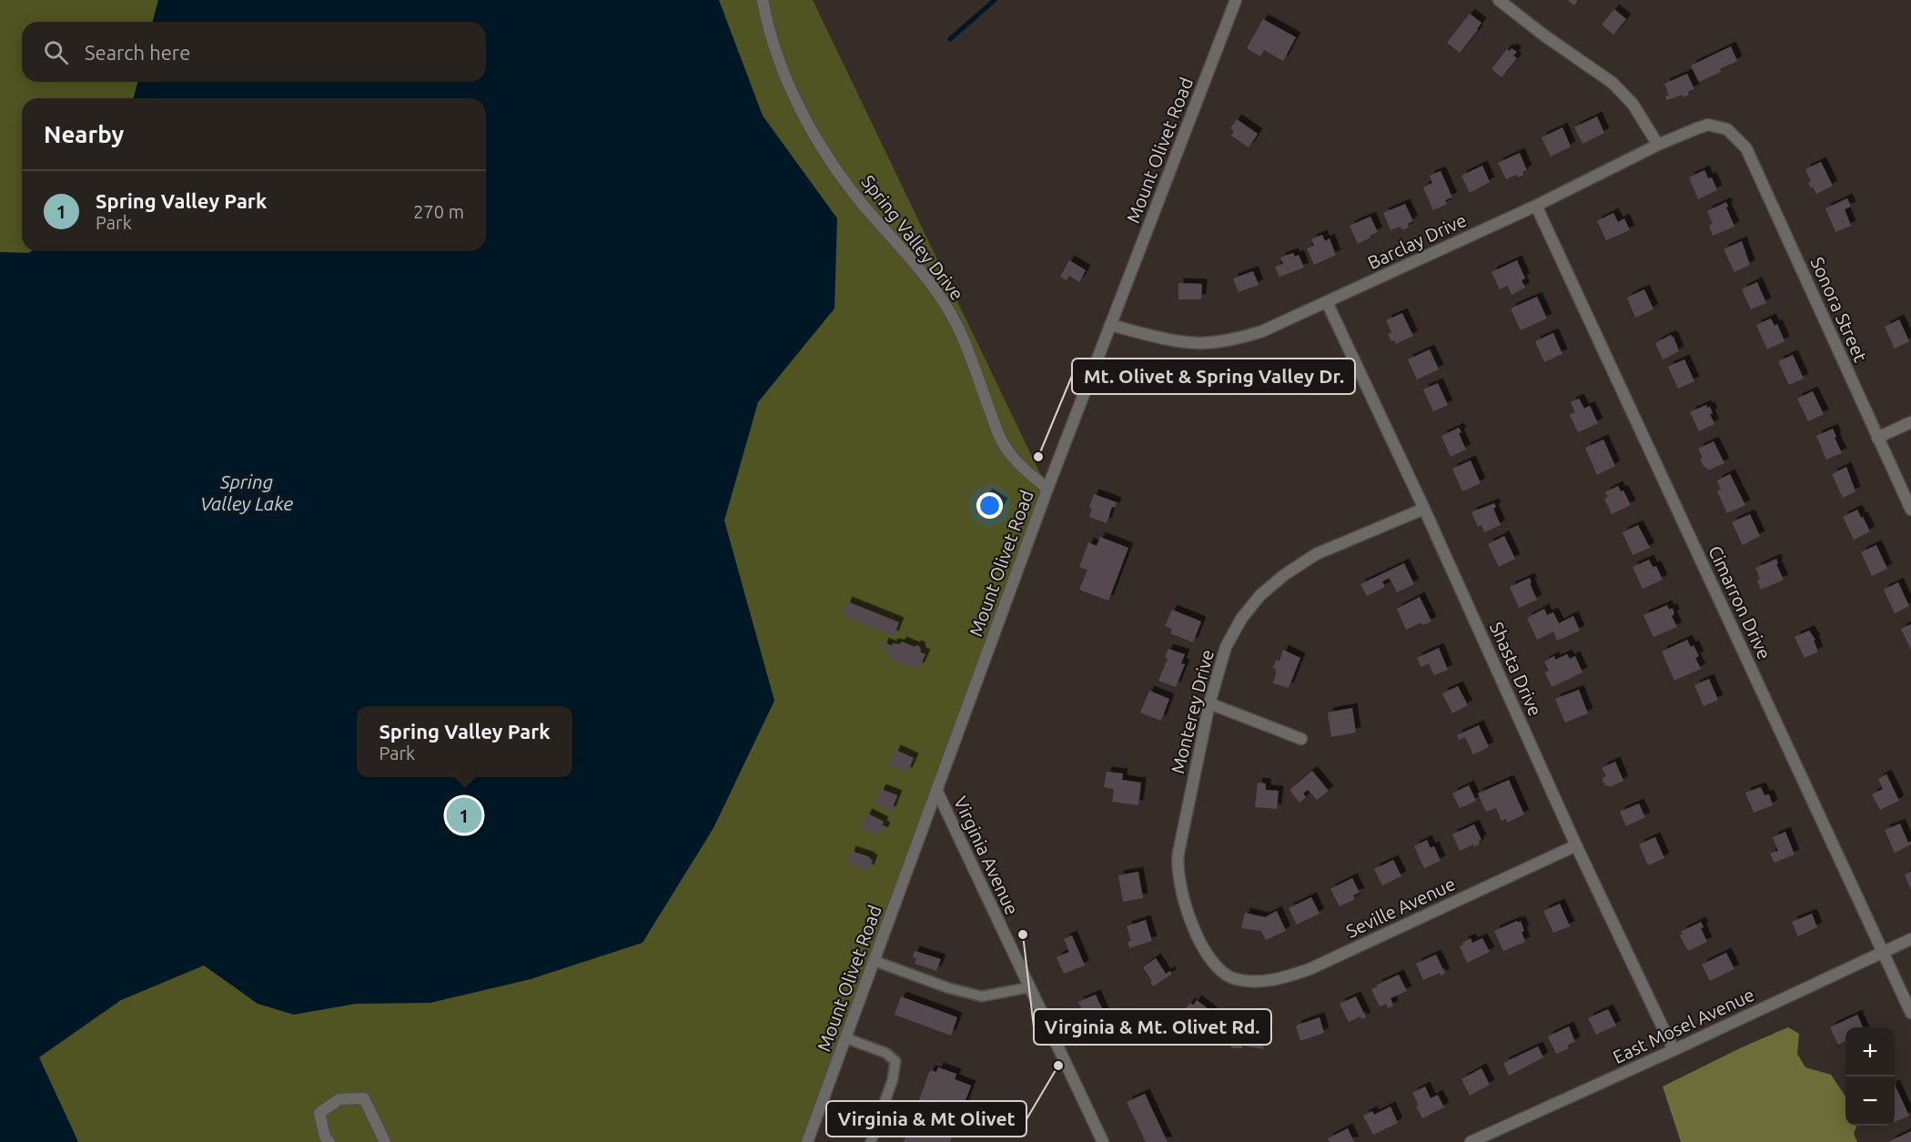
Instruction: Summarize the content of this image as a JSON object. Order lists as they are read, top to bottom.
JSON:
{
  "streets": {
    "street": [
      "Mount Olivet Road",
      "Spring Valley Drive",
      "Barclay Drive",
      "Sonora Street",
      "Cimarron Drive",
      "Shasta Drive",
      "Monterey Drive",
      "Virginia Avenue",
      "Seville Avenue",
      "East Mosel Avenue"
    ]
  },
  "crossings": [
    ["Mount Olivet Road", "Spring Valley Drive"],
    ["Mount Olivet Road", "Barclay Drive"],
    ["Mount Olivet Road", "Virginia Avenue"],
    ["Barclay Drive", "Sonora Street"],
    ["Barclay Drive", "Cimarron Drive"],
    ["Barclay Drive", "Shasta Drive"],
    ["Cimarron Drive", "East Mosel Avenue"],
    ["Shasta Drive", "Monterey Drive"],
    ["Shasta Drive", "Seville Avenue"],
    ["Shasta Drive", "East Mosel Avenue"],
    ["Monterey Drive", "Seville Avenue"]
  ],
  "water": ["Spring Valley Lake"],
  "places": ["Mt. Olivet & Spring Valley Dr.", "Virginia & Mt. Olivet Rd.", "Virginia & Mt Olivet"],
  "page": {
    "search": "Search here",
    "heading": "Nearby",
    "list": [
      {
        "mark": "1",
        "name": "Spring Valley Park",
        "note": "Park",
        "value": "270 m"
      }
    ],
    "popup": ["Spring Valley Park", "Park"],
    "pins": "1",
    "map_buttons": ["+", "−"]
  }
}
